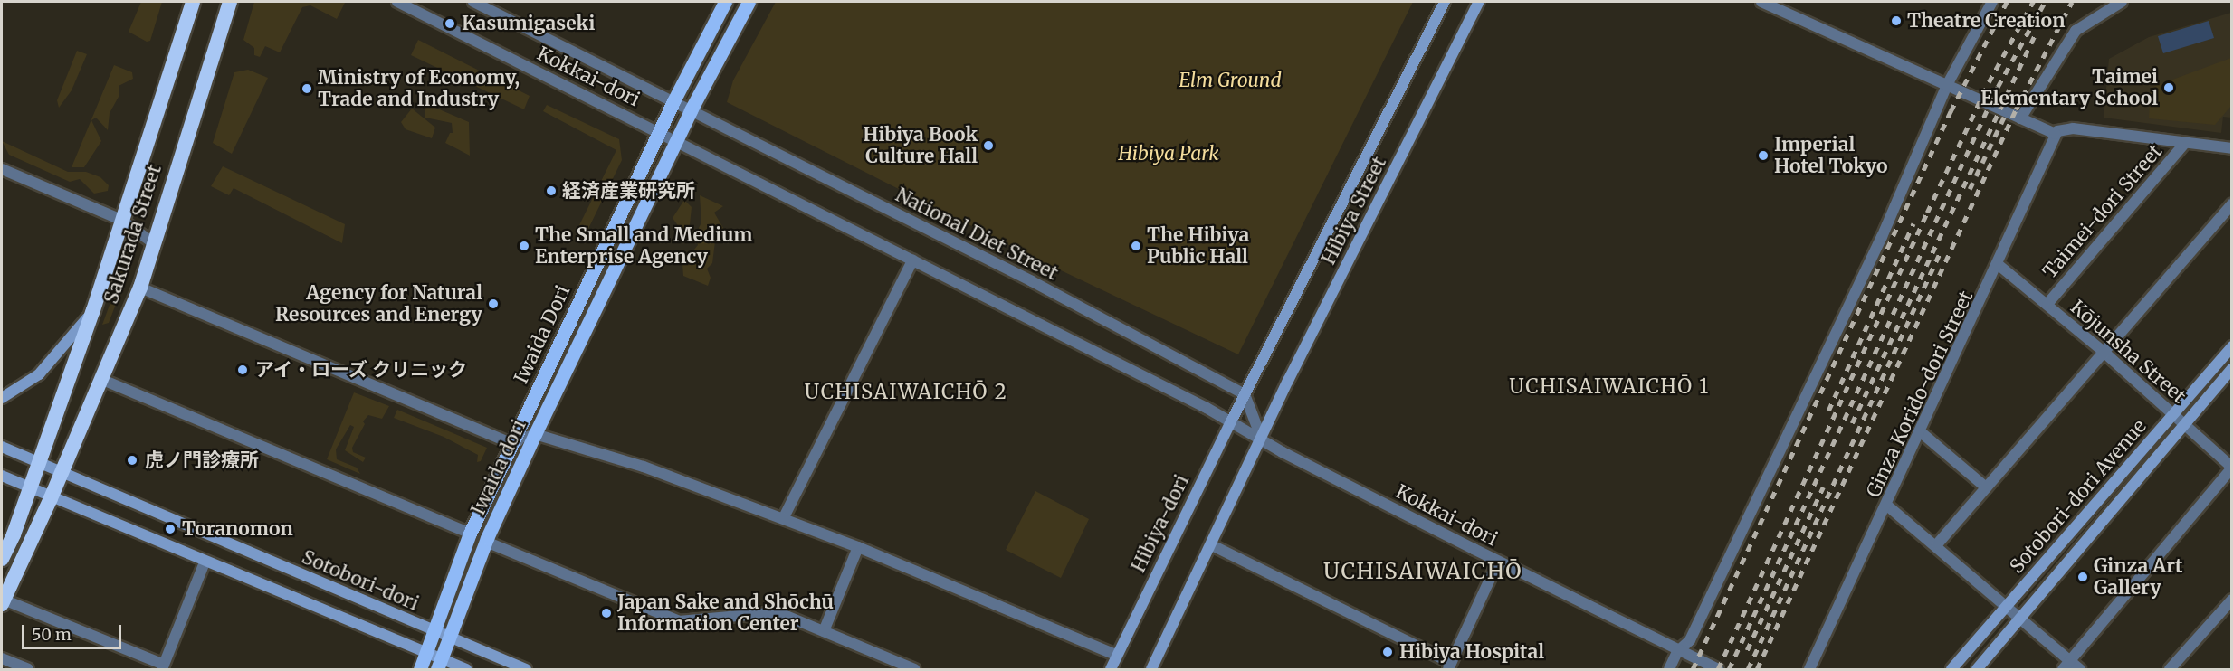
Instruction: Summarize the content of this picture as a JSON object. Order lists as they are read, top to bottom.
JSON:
{
  "streets": {
    "highway": ["Sakurada Street"],
    "main road": [
      "Hibiya Street",
      "Iwaida Dori",
      "Iwaida dori",
      "Sotobori-dori Avenue",
      "Hibiya-dori",
      "Sotobori-dori"
    ],
    "street": [
      "Kokkai-dori",
      "Taimei-dori Street",
      "National Diet Street",
      "Kōjunsha Street",
      "Ginza Korido-dori Street"
    ]
  },
  "crossings": [
    ["Kokkai-dori", "Hibiya Street"],
    ["Kokkai-dori", "Iwaida Dori"],
    ["Kokkai-dori", "Iwaida dori"],
    ["Kokkai-dori", "Hibiya-dori"],
    ["Hibiya Street", "National Diet Street"],
    ["Hibiya Street", "Hibiya-dori"],
    ["Taimei-dori Street", "Kōjunsha Street"],
    ["Sakurada Street", "Sotobori-dori"],
    ["National Diet Street", "Iwaida Dori"],
    ["National Diet Street", "Hibiya-dori"],
    ["Iwaida Dori", "Sotobori-dori"],
    ["Kōjunsha Street", "Ginza Korido-dori Street"],
    ["Kōjunsha Street", "Sotobori-dori Avenue"],
    ["Iwaida dori", "Sotobori-dori"]
  ],
  "districts": ["UCHISAIWAICHŌ 1", "UCHISAIWAICHŌ 2", "UCHISAIWAICHŌ"],
  "parks": ["Elm Ground", "Hibiya Park"],
  "places": [
    "Theatre Creation",
    "Kasumigaseki",
    "Taimei Elementary School",
    "Ministry of Economy, Trade and Industry",
    "Hibiya Book Culture Hall",
    "Imperial Hotel Tokyo",
    "経済産業研究所",
    "The Small and Medium Enterprise Agency",
    "The Hibiya Public Hall",
    "Agency for Natural Resources and Energy",
    "アイ・ローズ クリニック",
    "虎ノ門診療所",
    "Toranomon",
    "Ginza Art Gallery",
    "Japan Sake and Shōchū Information Center",
    "Hibiya Hospital"
  ],
  "scale_bar": "50 m"
}
